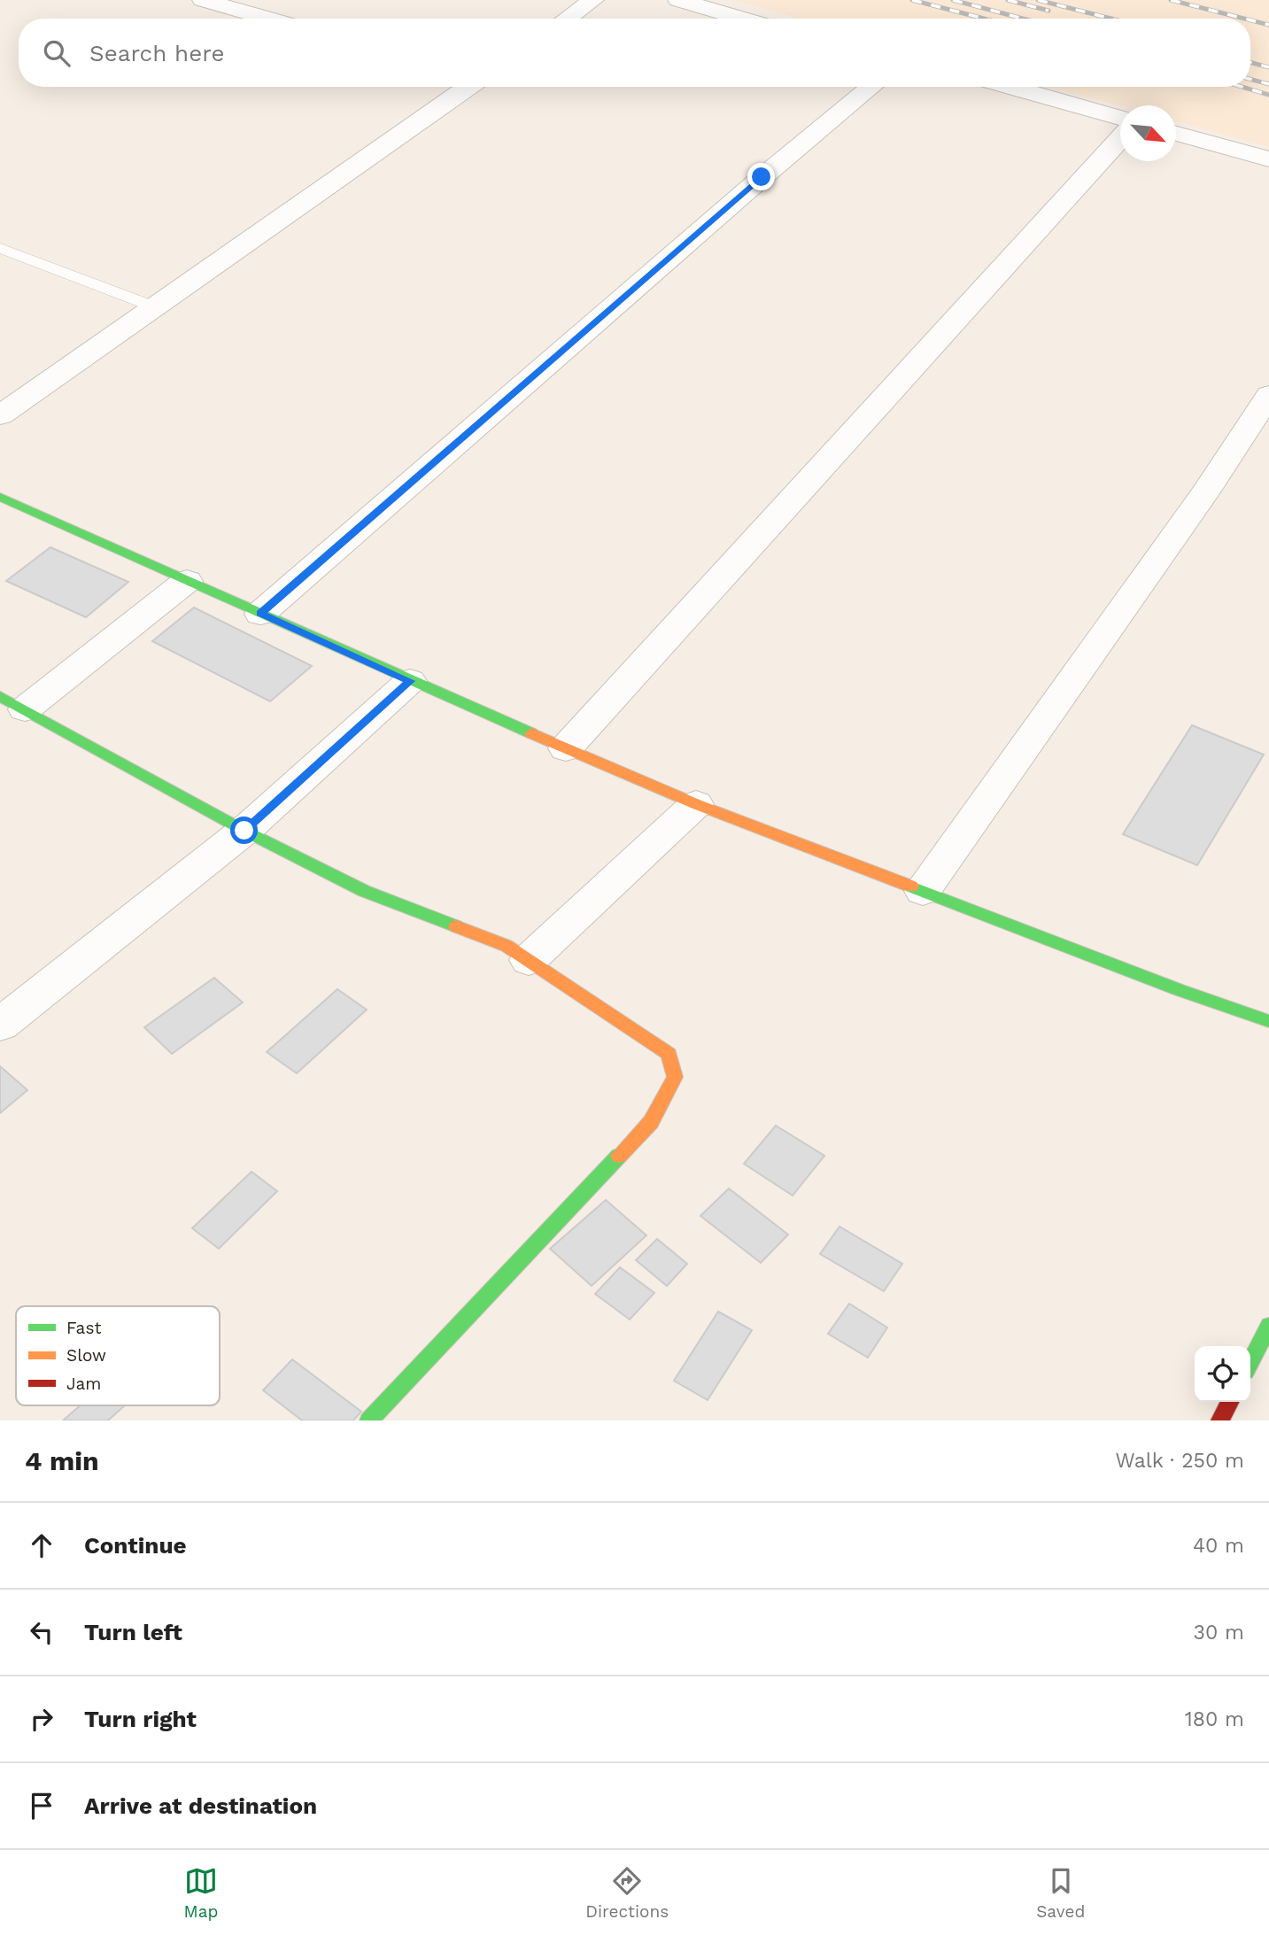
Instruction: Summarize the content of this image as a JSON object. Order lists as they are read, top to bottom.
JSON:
{
  "legend": ["Fast", "Slow", "Jam"],
  "north": "bottom right",
  "page": {
    "search": "Search here",
    "heading": ["4 min", "Walk · 250 m"],
    "list": [
      ["Continue", "40 m"],
      ["Turn left", "30 m"],
      ["Turn right", "180 m"],
      "Arrive at destination"
    ],
    "nav": ["Map", "Directions", "Saved"]
  }
}
